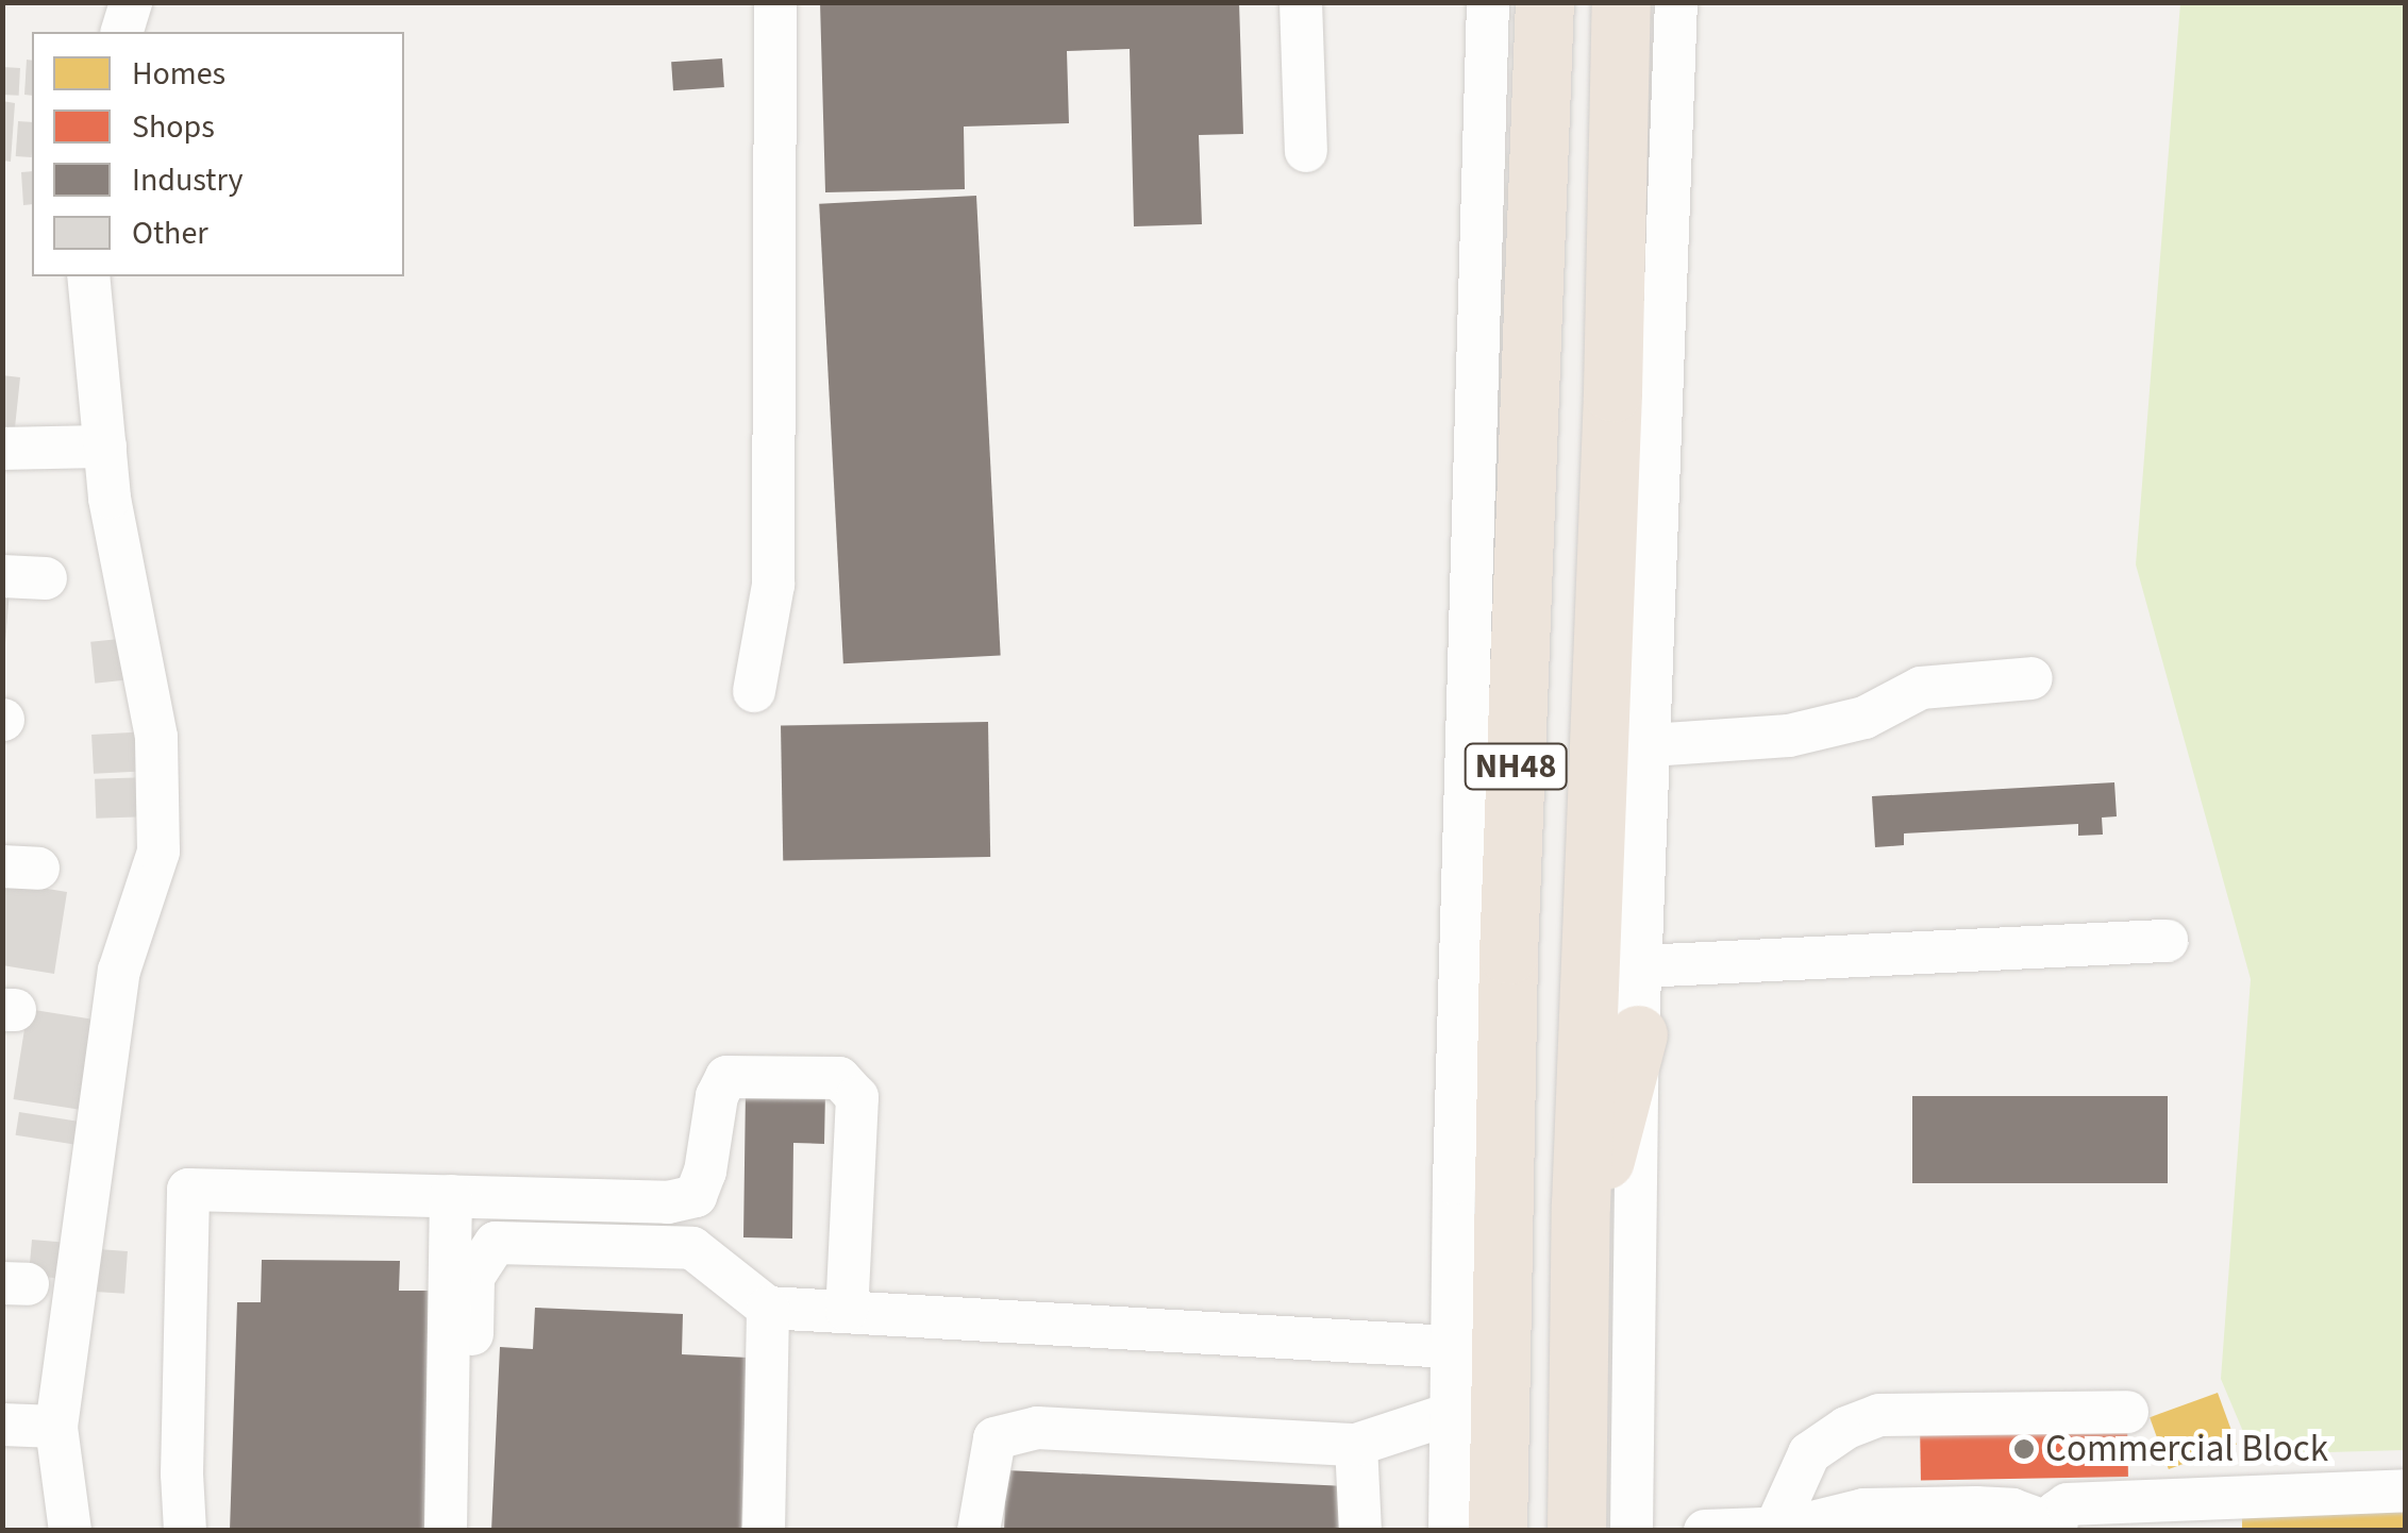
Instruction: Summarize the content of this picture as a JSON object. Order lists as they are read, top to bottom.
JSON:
{
  "streets": {
    "highway": ["NH48"]
  },
  "places": ["Commercial Block"],
  "legend": [
    "Homes",
    "Shops",
    "Industry",
    "Other"
  ]
}
